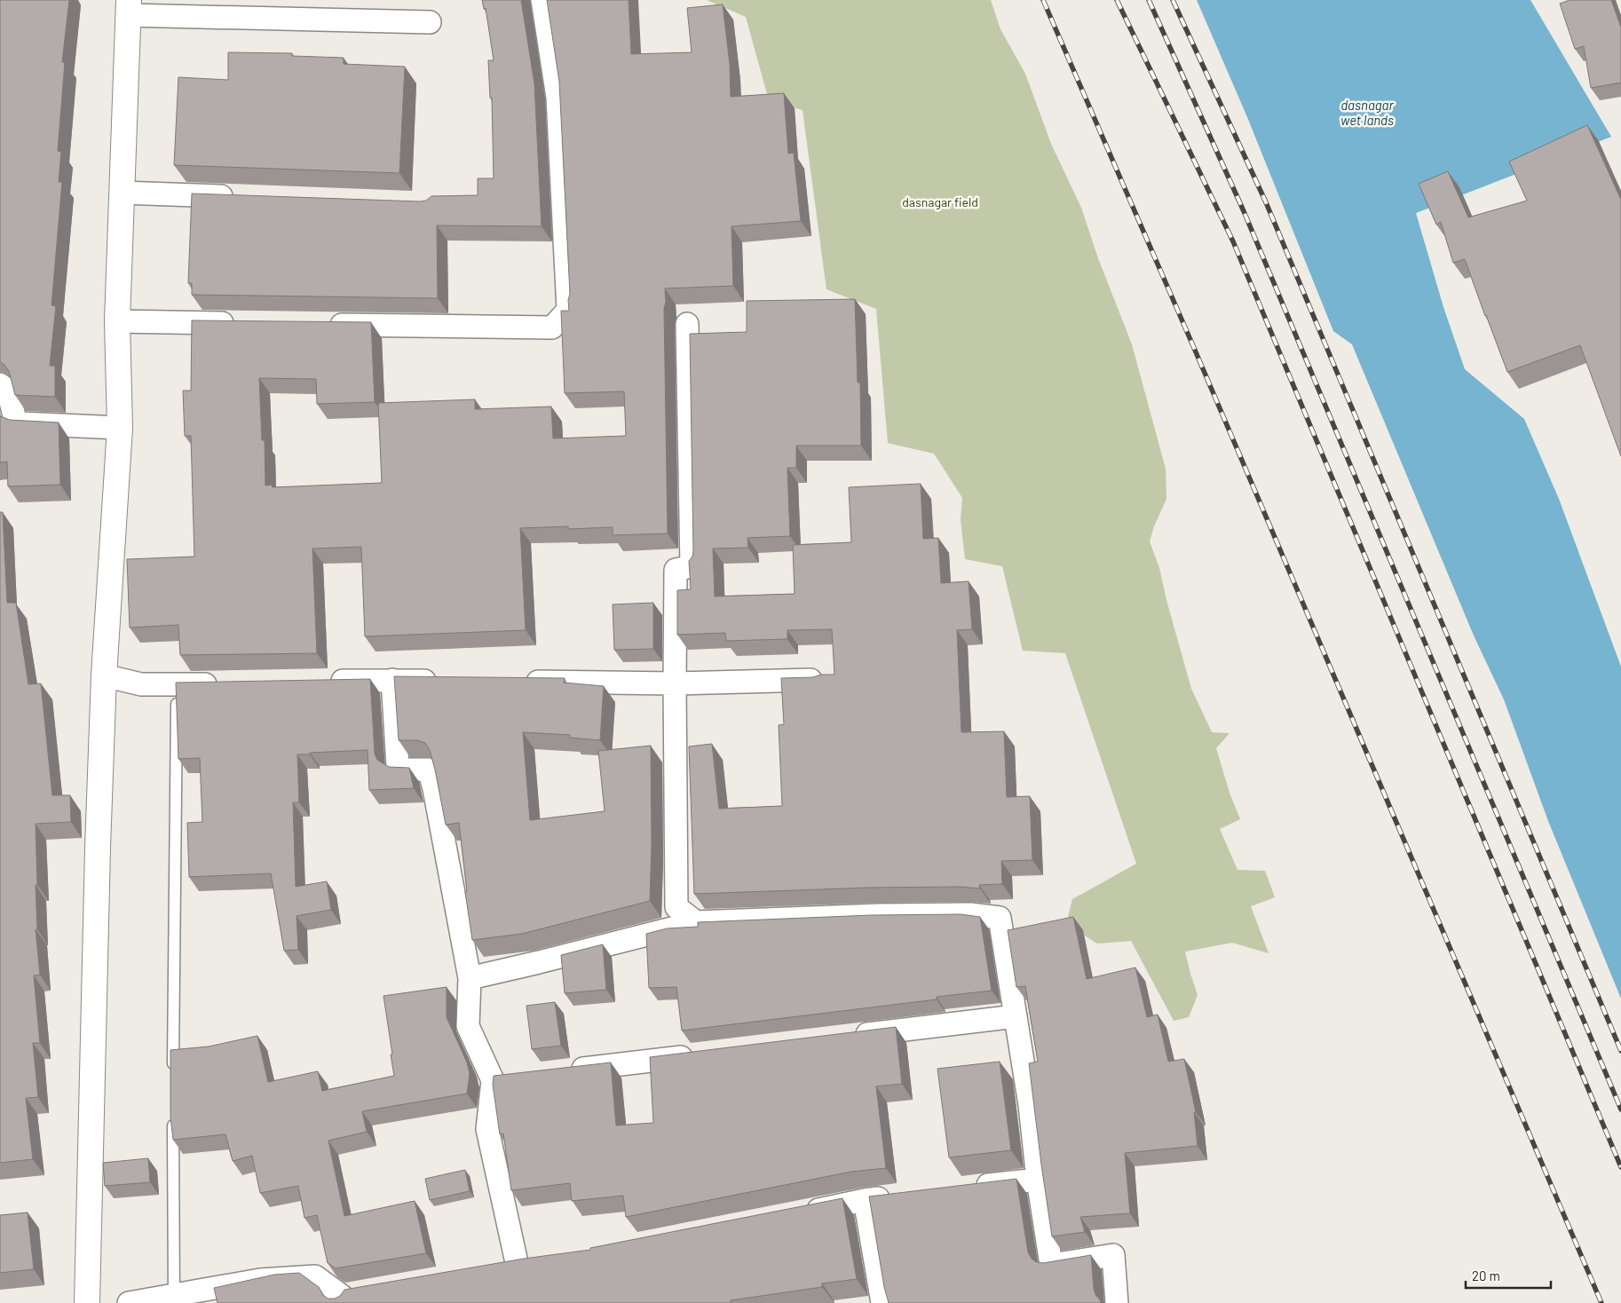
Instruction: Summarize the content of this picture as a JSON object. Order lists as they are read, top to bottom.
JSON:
{
  "water": ["dasnagar wet lands"],
  "parks": ["dasnagar field"],
  "scale_bar": "20 m"
}
